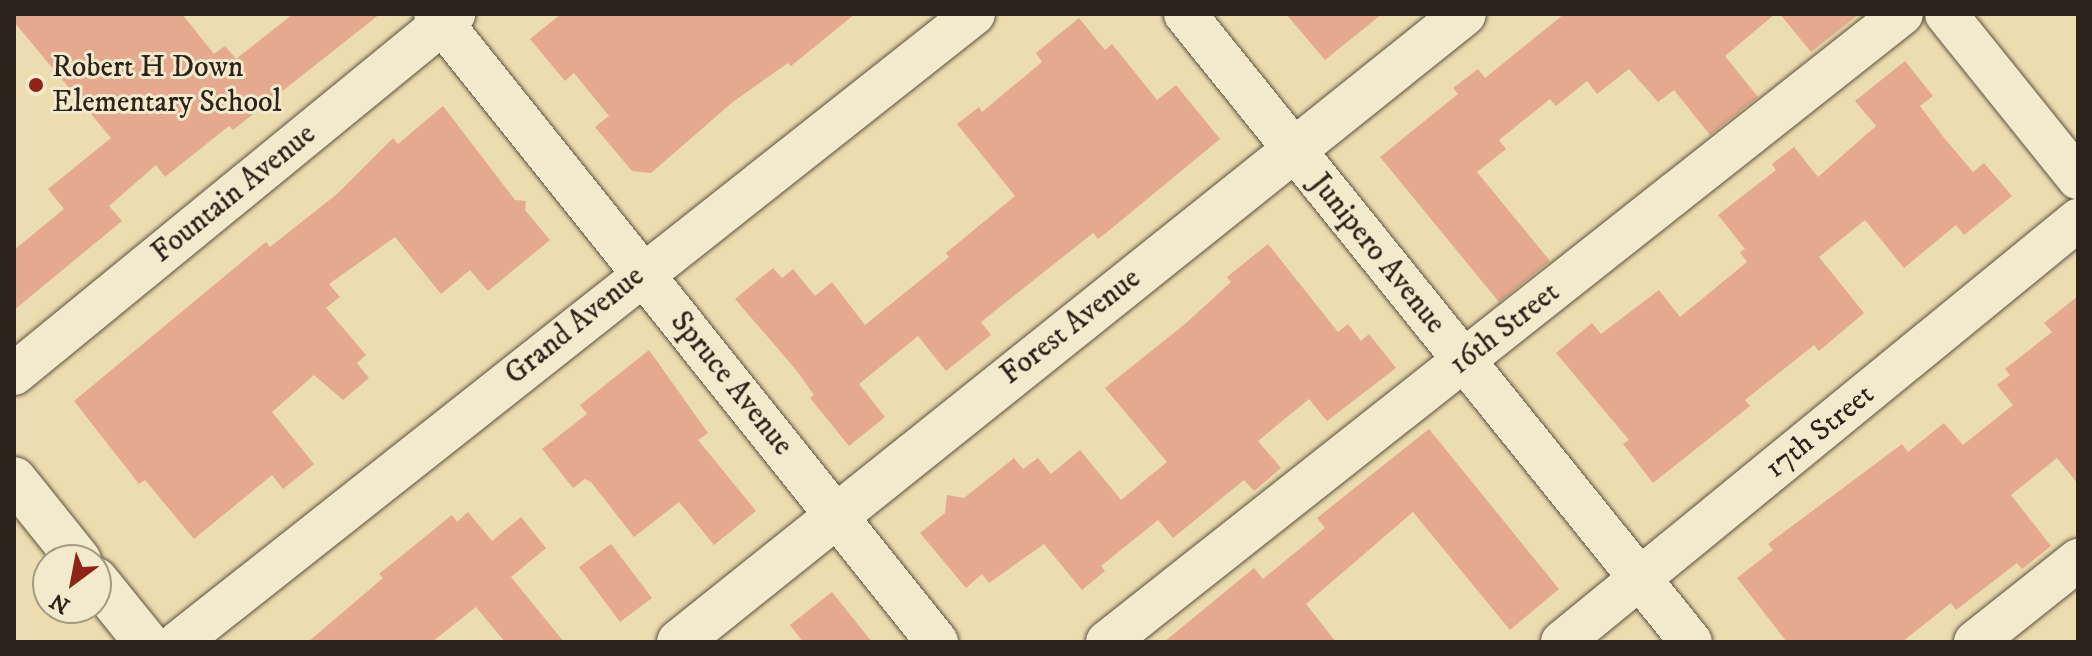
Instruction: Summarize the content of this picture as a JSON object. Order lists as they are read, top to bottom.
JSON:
{
  "streets": {
    "main road": ["Forest Avenue"],
    "street": [
      "Fountain Avenue",
      "Junipero Avenue",
      "Grand Avenue",
      "16th Street",
      "Spruce Avenue",
      "17th Street"
    ]
  },
  "crossings": [
    ["Fountain Avenue", "Spruce Avenue"],
    ["Junipero Avenue", "Forest Avenue"],
    ["Junipero Avenue", "16th Street"],
    ["Junipero Avenue", "17th Street"],
    ["Grand Avenue", "Spruce Avenue"],
    ["Forest Avenue", "Spruce Avenue"]
  ],
  "places": ["Robert H Down Elementary School"],
  "north": "bottom left"
}
